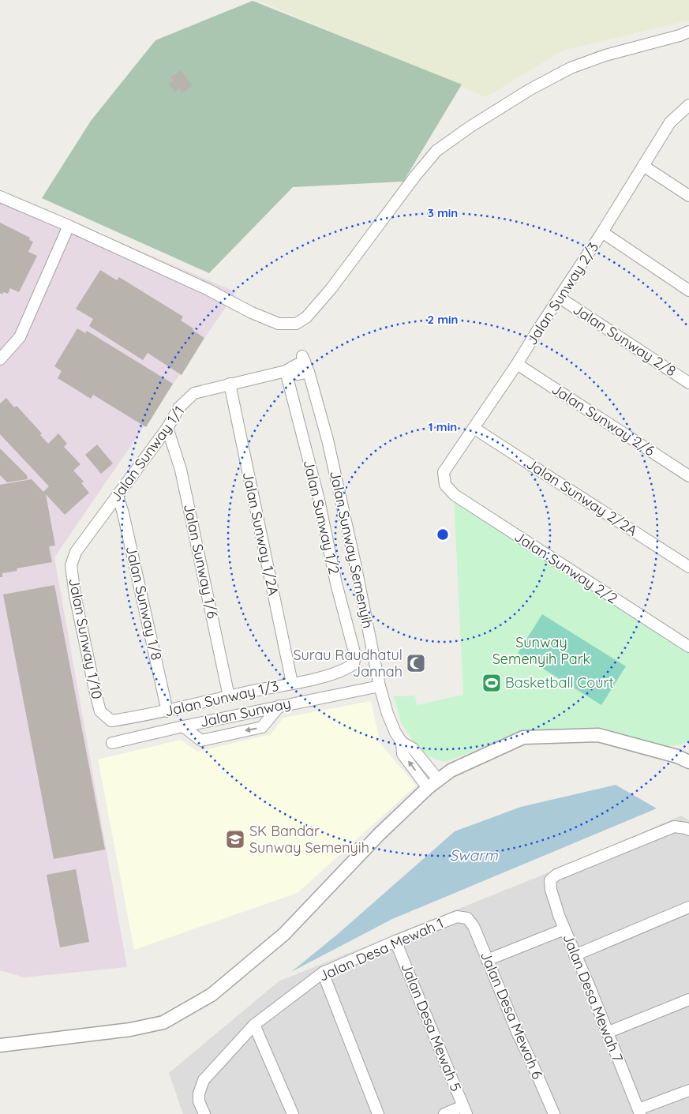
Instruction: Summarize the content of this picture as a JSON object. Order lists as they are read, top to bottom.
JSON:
{
  "streets": {
    "street": [
      "Jalan Sunway 2/3",
      "Jalan Sunway 2/8",
      "Jalan Sunway 2/6",
      "Jalan Sunway 1/1",
      "Jalan Sunway 2/2A",
      "Jalan Sunway 1/2",
      "Jalan Sunway 1/2A",
      "Jalan Sunway Semenyih",
      "Jalan Sunway 1/6",
      "Jalan Sunway 2/2",
      "Jalan Sunway 1/8",
      "Jalan Sunway 1/10",
      "Jalan Sunway 1/3",
      "Jalan Sunway",
      "Jalan Desa Mewah 1",
      "Jalan Desa Mewah 7",
      "Jalan Desa Mewah 6",
      "Jalan Desa Mewah 5"
    ]
  },
  "crossings": [
    ["Jalan Sunway 2/3", "Jalan Sunway 2/8"],
    ["Jalan Sunway 2/3", "Jalan Sunway 2/6"],
    ["Jalan Sunway 2/3", "Jalan Sunway 2/2A"],
    ["Jalan Sunway 2/3", "Jalan Sunway 2/2"],
    ["Jalan Sunway 1/1", "Jalan Sunway 1/2"],
    ["Jalan Sunway 1/1", "Jalan Sunway 1/2A"],
    ["Jalan Sunway 1/1", "Jalan Sunway Semenyih"],
    ["Jalan Sunway 1/1", "Jalan Sunway 1/6"],
    ["Jalan Sunway 1/1", "Jalan Sunway 1/8"],
    ["Jalan Sunway 1/1", "Jalan Sunway 1/10"],
    ["Jalan Sunway 1/2", "Jalan Sunway 1/3"],
    ["Jalan Sunway 1/2A", "Jalan Sunway 1/3"],
    ["Jalan Sunway Semenyih", "Jalan Sunway"],
    ["Jalan Sunway 1/6", "Jalan Sunway 1/3"],
    ["Jalan Sunway 1/8", "Jalan Sunway 1/3"],
    ["Jalan Sunway 1/10", "Jalan Sunway 1/3"],
    ["Jalan Desa Mewah 1", "Jalan Desa Mewah 6"],
    ["Jalan Desa Mewah 1", "Jalan Desa Mewah 5"]
  ],
  "water": ["Swarm"],
  "parks": ["Sunway Semenyih Park"],
  "places": {
    "mosque": ["Surau Raudhatul Jannah"],
    "sports": ["Basketball Court"],
    "school or university": ["SK Bandar Sunway Semenyih"]
  },
  "rings": ["3 min", "2 min", "1 min"]
}
